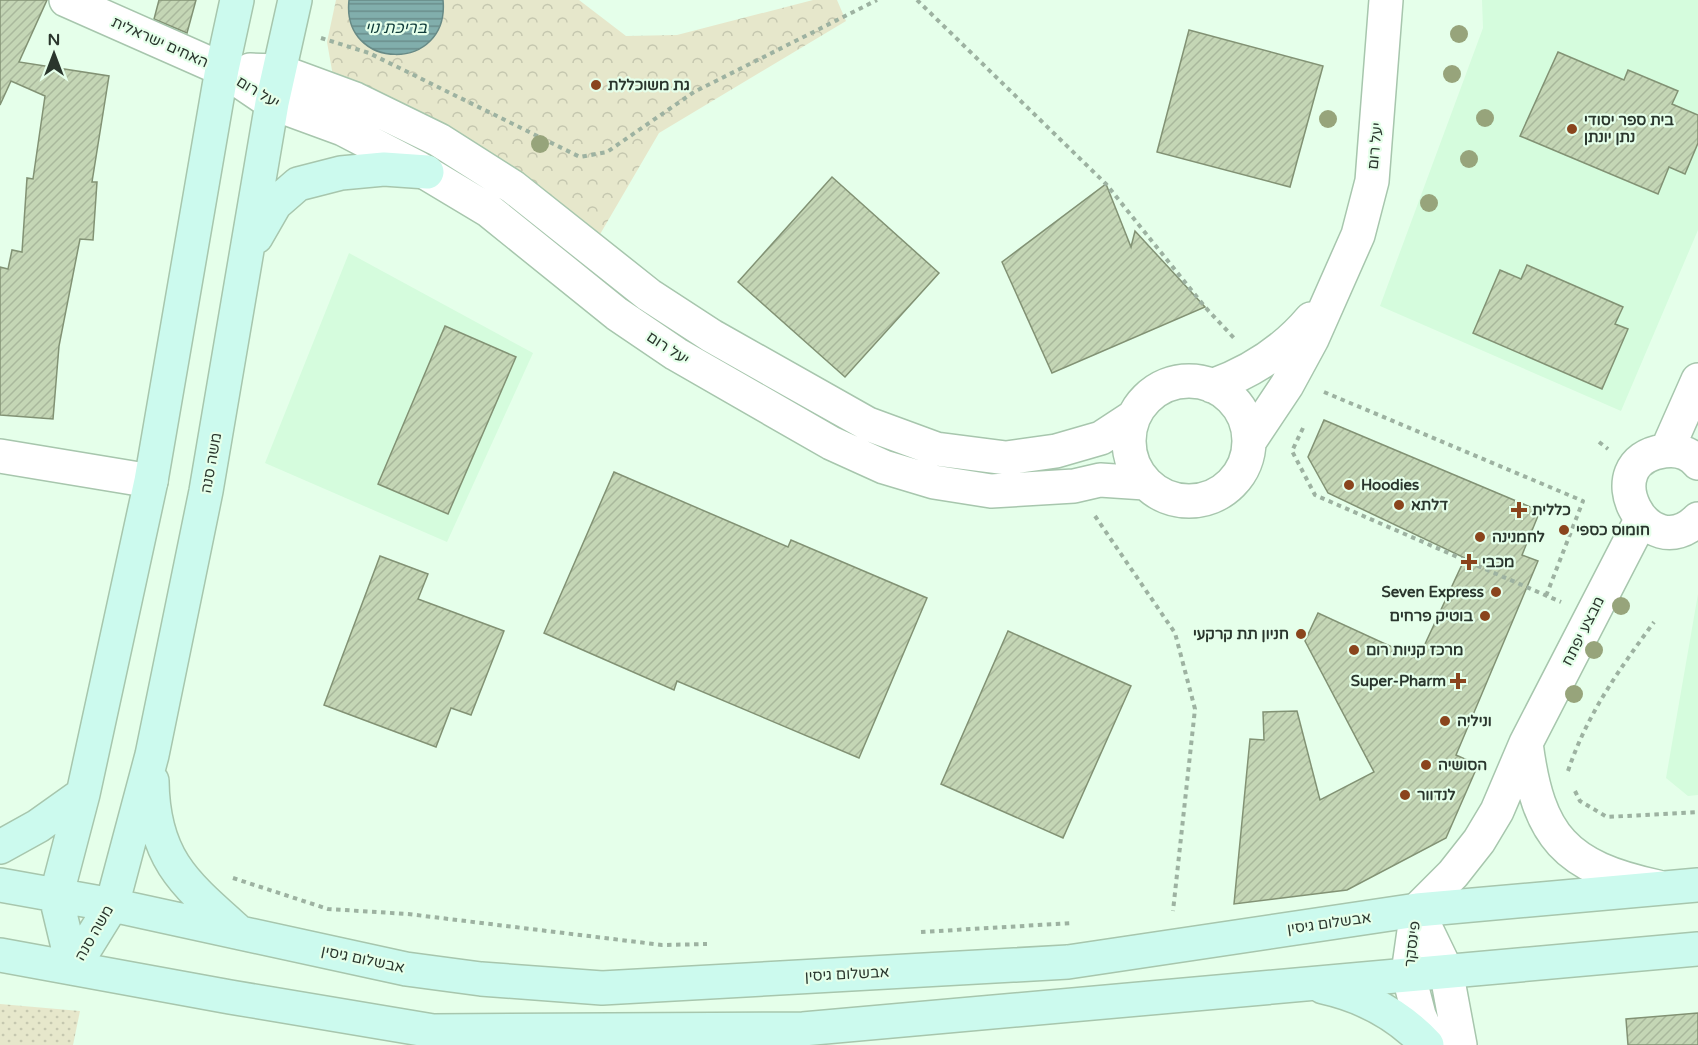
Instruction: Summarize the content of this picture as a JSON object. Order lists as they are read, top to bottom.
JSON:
{
  "streets": {
    "street": [
      "האחים ישראלית",
      "יעל רום",
      "משה סנה",
      "מבצע יפתח",
      "אבשלום גיסין",
      "פינסקר"
    ]
  },
  "crossings": [
    ["האחים ישראלית", "יעל רום"],
    ["האחים ישראלית", "משה סנה"],
    ["יעל רום", "משה סנה"],
    ["משה סנה", "אבשלום גיסין"],
    ["מבצע יפתח", "אבשלום גיסין"],
    ["מבצע יפתח", "פינסקר"],
    ["אבשלום גיסין", "פינסקר"]
  ],
  "water": ["בריכת נוי"],
  "places": {
    "other": [
      "גת משוכללת",
      "בית ספר יסודי נתן יונתן",
      "Hoodies",
      "דלתא",
      "חומוס כספי",
      "לחמנינה",
      "Seven Express",
      "בוטיק פרחים",
      "חניון תת קרקעי",
      "מרכז קניות רום",
      "וניליה",
      "הסושיה",
      "לנדוור"
    ],
    "health": ["כללית", "מכבי", "Super-Pharm"]
  },
  "north": "top"
}
